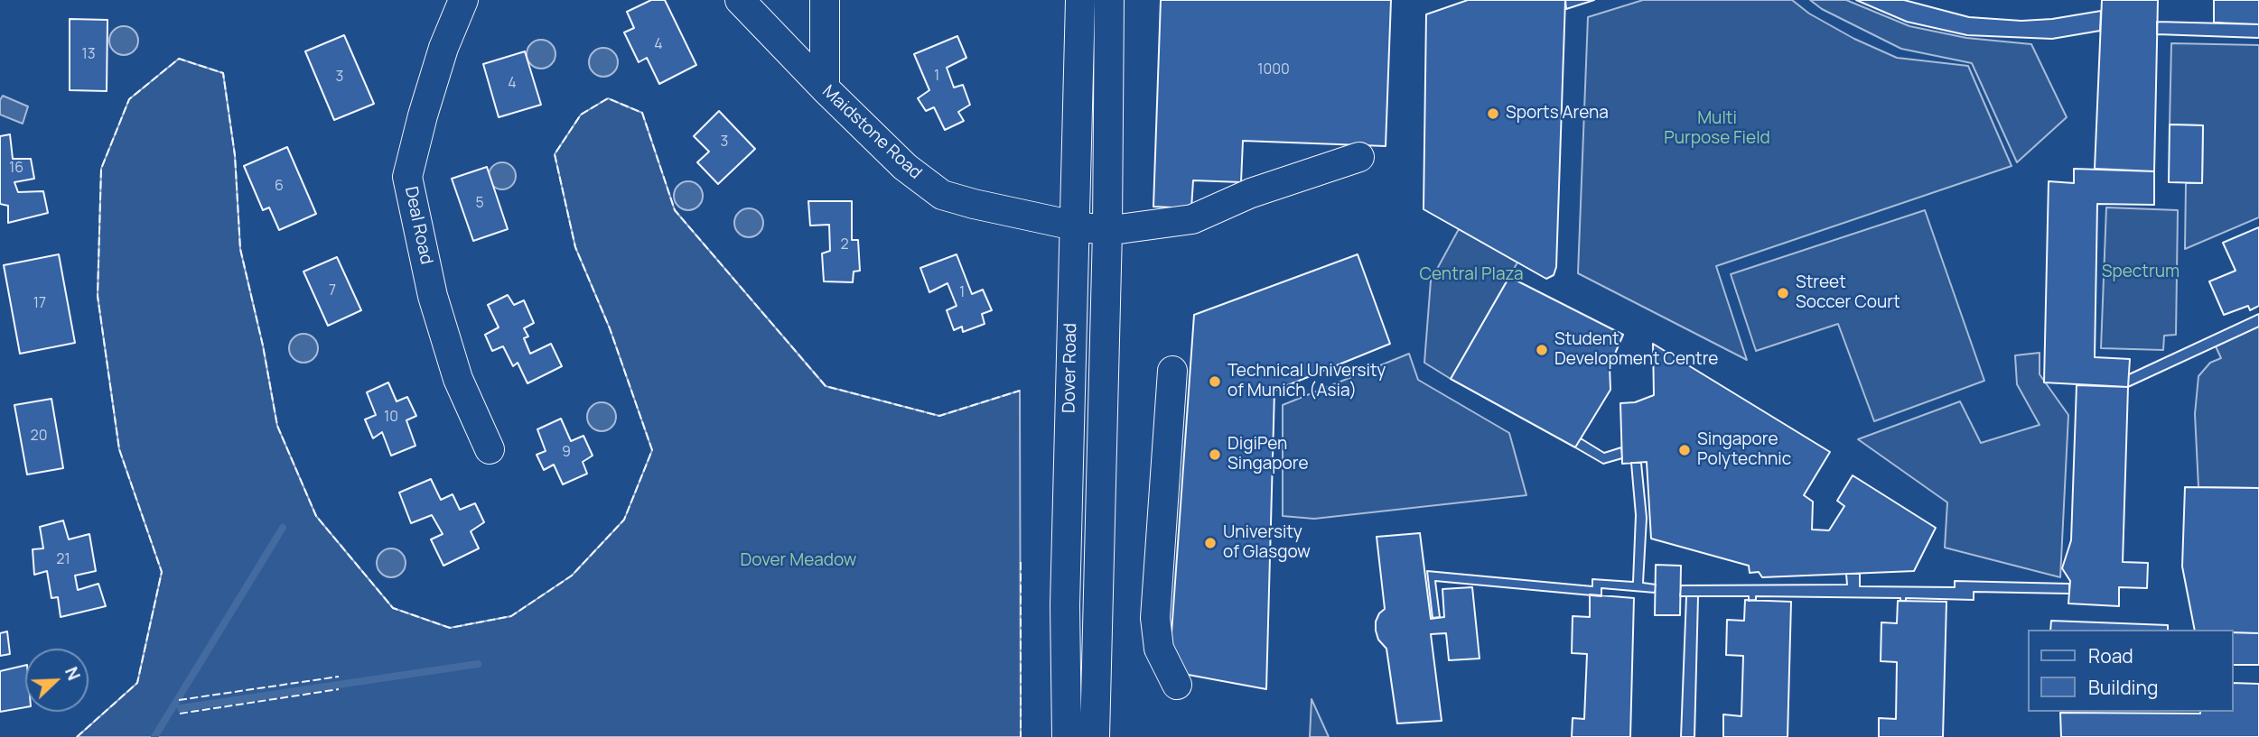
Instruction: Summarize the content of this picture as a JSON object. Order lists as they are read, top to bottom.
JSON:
{
  "streets": {
    "street": ["Maidstone Road", "Deal Road", "Dover Road"]
  },
  "crossings": [
    ["Maidstone Road", "Dover Road"]
  ],
  "parks": [
    "Multi Purpose Field",
    "Spectrum",
    "Central Plaza",
    "Dover Meadow"
  ],
  "places": [
    "Sports Arena",
    "Street Soccer Court",
    "Student Development Centre",
    "Technical University of Munich (Asia)",
    "Singapore Polytechnic",
    "DigiPen Singapore",
    "University of Glasgow"
  ],
  "house_numbers": [
    "4",
    "13",
    "1000",
    "1",
    "3",
    "4",
    "3",
    "16",
    "6",
    "5",
    "2",
    "7",
    "1",
    "17",
    "10",
    "20",
    "9",
    "21"
  ],
  "legend": ["Road", "Building"],
  "north": "top right"
}
